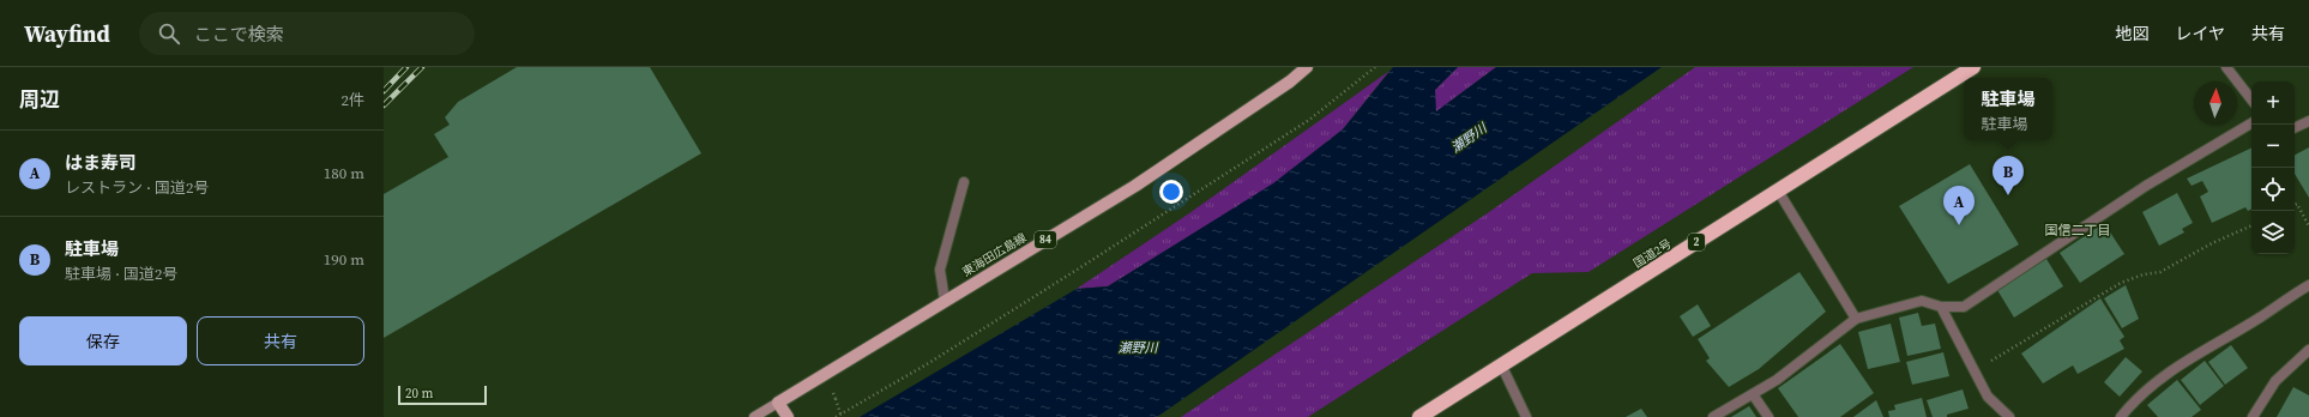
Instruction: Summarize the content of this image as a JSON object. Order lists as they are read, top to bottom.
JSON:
{
  "streets": {
    "highway": ["2", "国道2号"],
    "main road": ["84", "東海田広島線"]
  },
  "districts": ["国信二丁目"],
  "water": ["瀬野川"],
  "scale_bar": "20 m",
  "north": "top",
  "page": {
    "header": "Wayfind",
    "search": "ここで検索",
    "nav": ["地図", "レイヤ", "共有"],
    "heading": ["周辺", "2件"],
    "popup": ["駐車場", "駐車場"],
    "map_buttons": ["+", "−"],
    "list": [
      {
        "mark": "A",
        "name": "はま寿司",
        "note": "レストラン · 国道2号",
        "value": "180 m"
      },
      {
        "mark": "B",
        "name": "駐車場",
        "note": "駐車場 · 国道2号",
        "value": "190 m"
      }
    ],
    "pins": ["B", "A"],
    "buttons": ["保存", "共有"],
    "scale": "20 m"
  }
}
